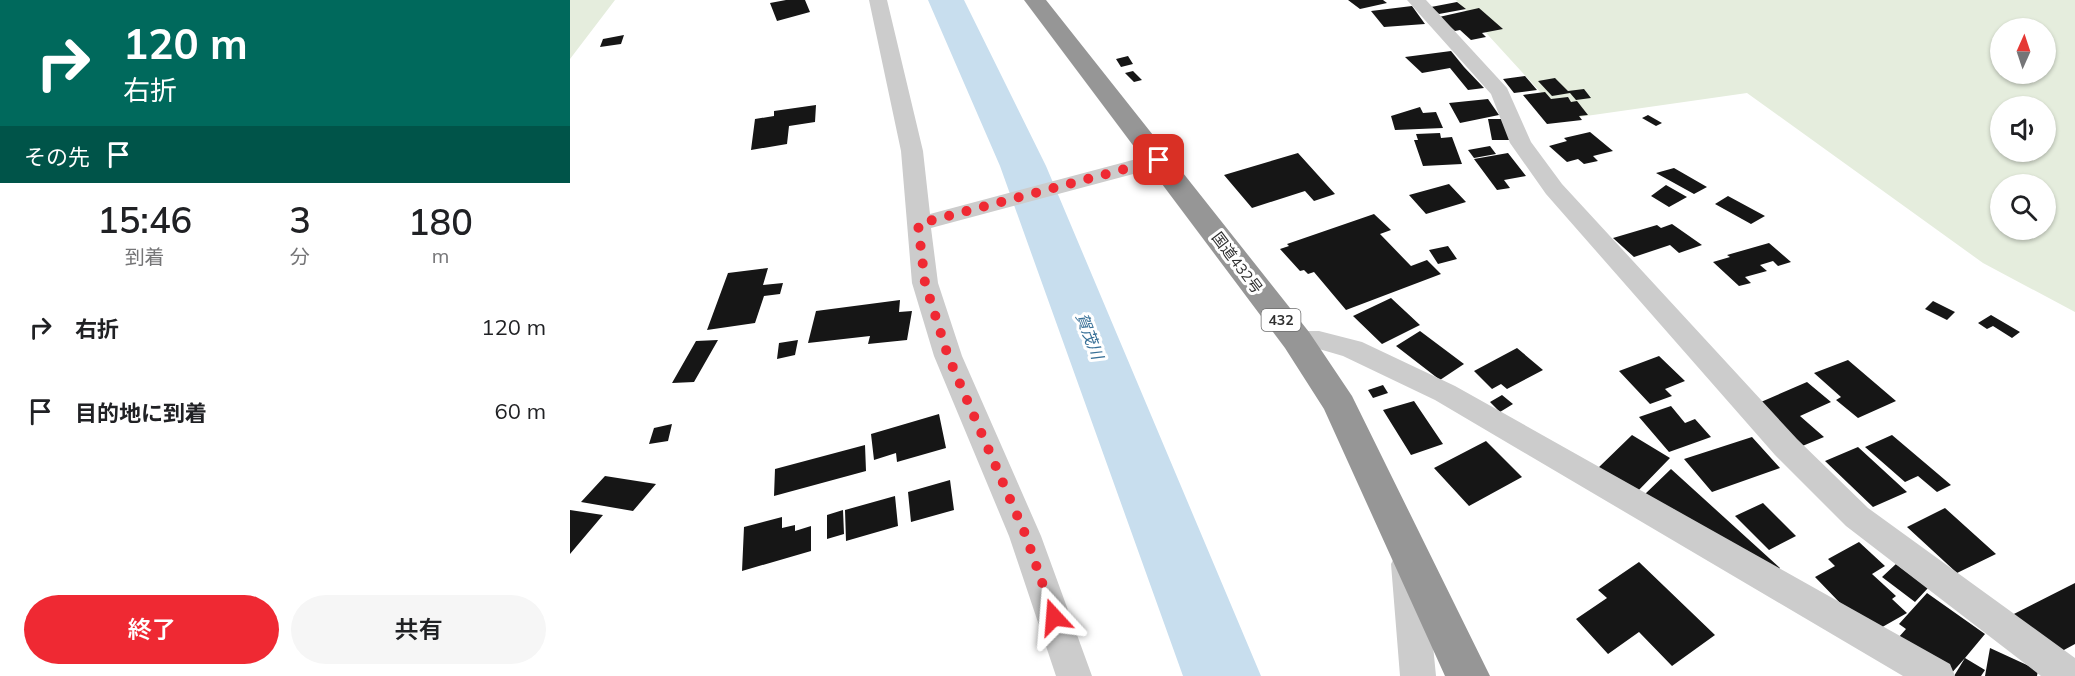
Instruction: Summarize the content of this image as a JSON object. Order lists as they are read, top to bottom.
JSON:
{
  "streets": {
    "highway": ["国道432号", "432"]
  },
  "water": ["賀茂川"],
  "north": "top",
  "page": {
    "turn": ["120 m", "右折"],
    "then": "その先",
    "eta": [
      "15:46",
      "到着",
      "3",
      "分",
      "180",
      "m"
    ],
    "list": [
      {
        "name": "右折",
        "value": "120 m"
      },
      {
        "name": "目的地に到着",
        "value": "60 m"
      }
    ],
    "buttons": ["終了", "共有"]
  }
}
